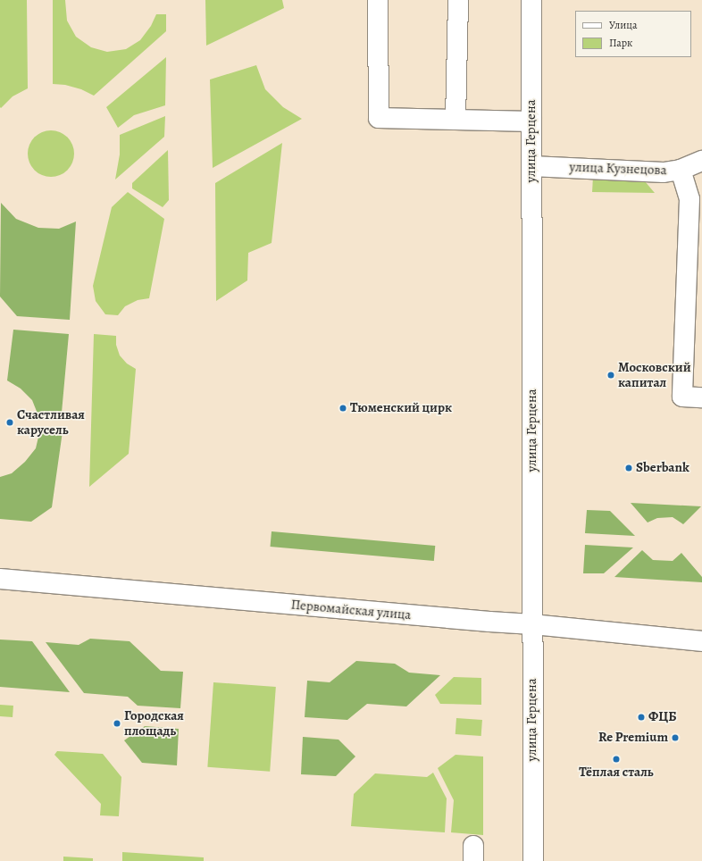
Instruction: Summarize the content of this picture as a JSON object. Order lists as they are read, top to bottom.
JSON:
{
  "streets": {
    "street": ["улица Герцена", "улица Кузнецова", "Первомайская улица"]
  },
  "crossings": [
    ["улица Герцена", "улица Кузнецова"],
    ["улица Герцена", "Первомайская улица"]
  ],
  "places": [
    "Московский капитал",
    "Тюменский цирк",
    "Счастливая карусель",
    "Sberbank",
    "ФЦБ",
    "Городская площадь",
    "Re Premium",
    "Тёплая сталь"
  ],
  "legend": ["Улица", "Парк"]
}
